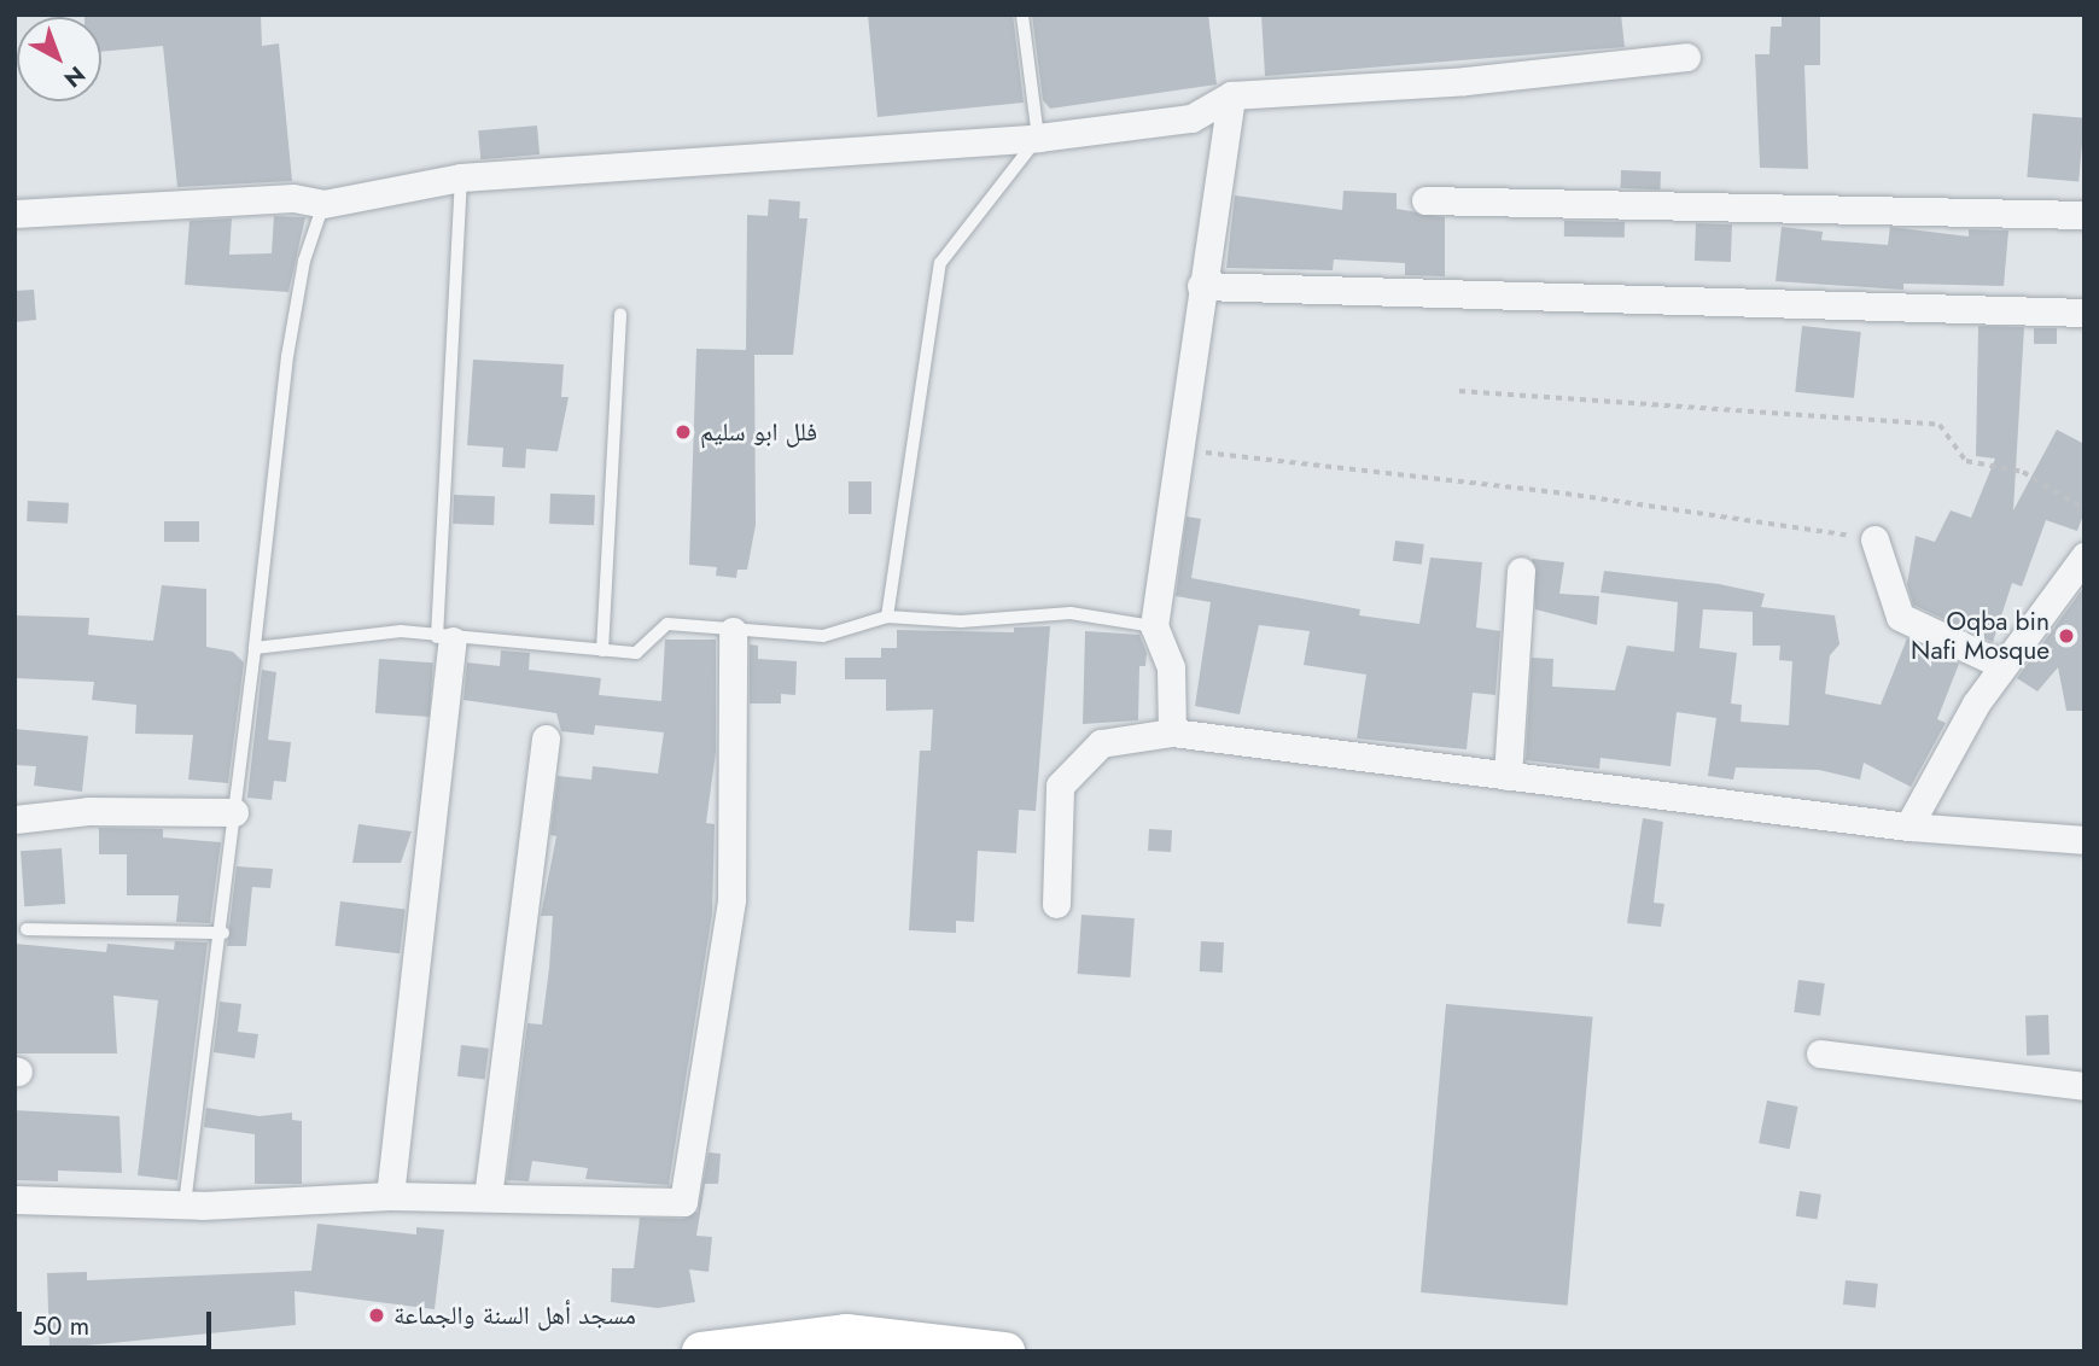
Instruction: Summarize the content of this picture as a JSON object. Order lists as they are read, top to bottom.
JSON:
{
  "places": ["فلل ابو سليم", "Oqba bin Nafi Mosque", "مسجد أهل السنة والجماعة"],
  "scale_bar": "50 m",
  "north": "bottom right"
}
